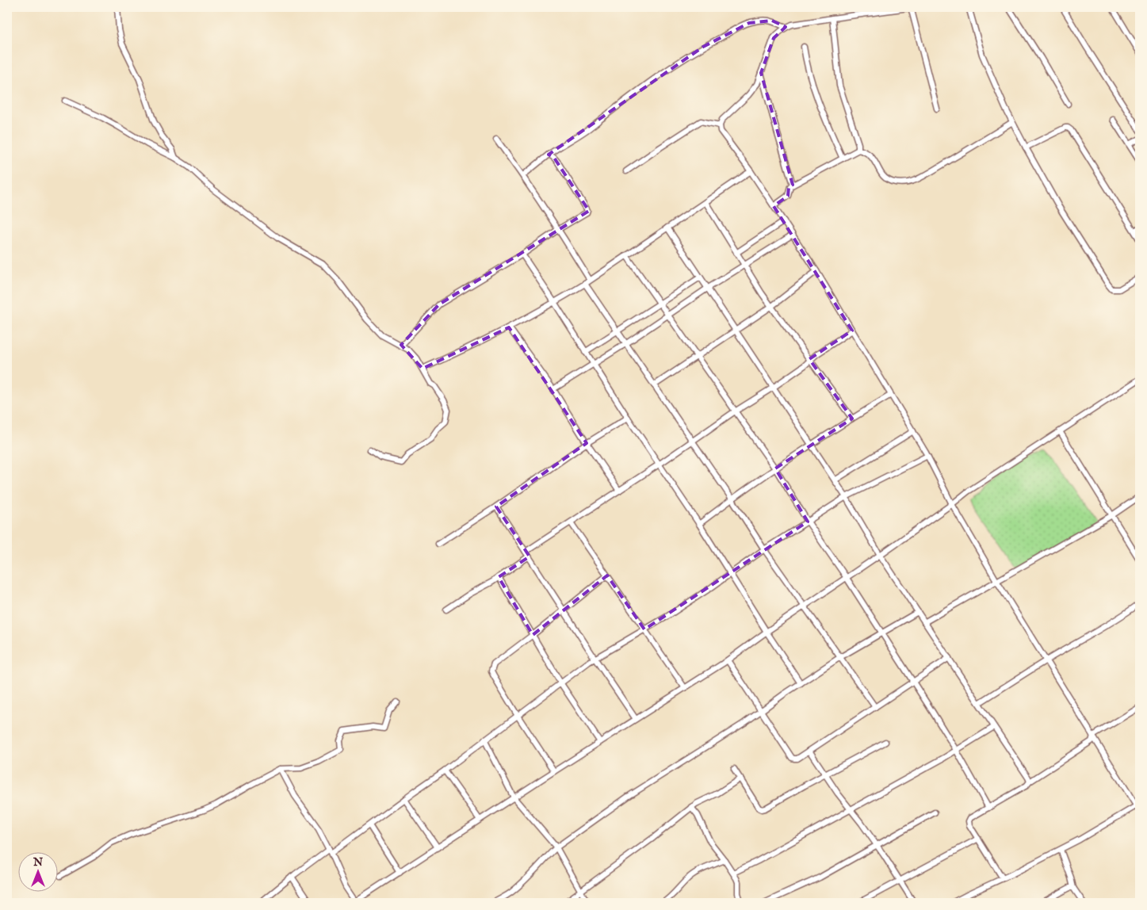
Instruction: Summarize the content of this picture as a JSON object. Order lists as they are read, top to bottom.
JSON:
{
  "north": "top"
}
